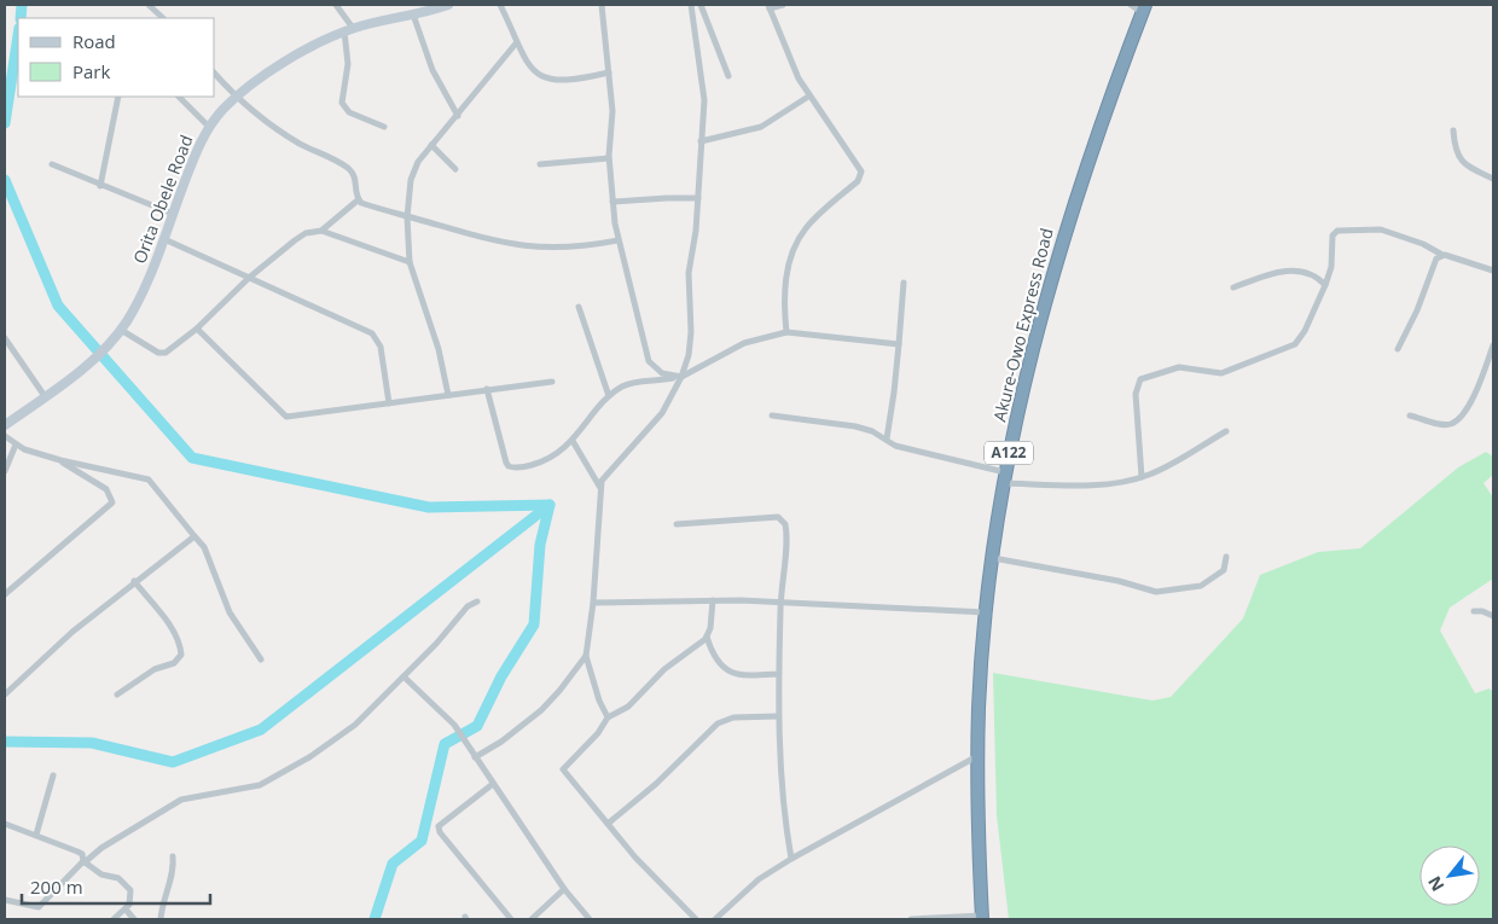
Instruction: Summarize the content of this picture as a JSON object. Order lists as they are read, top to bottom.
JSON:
{
  "streets": {
    "highway": ["Akure-Owo Express Road", "A122"],
    "main road": ["Orita Obele Road"]
  },
  "legend": ["Road", "Park"],
  "scale_bar": "200 m",
  "north": "bottom left"
}
